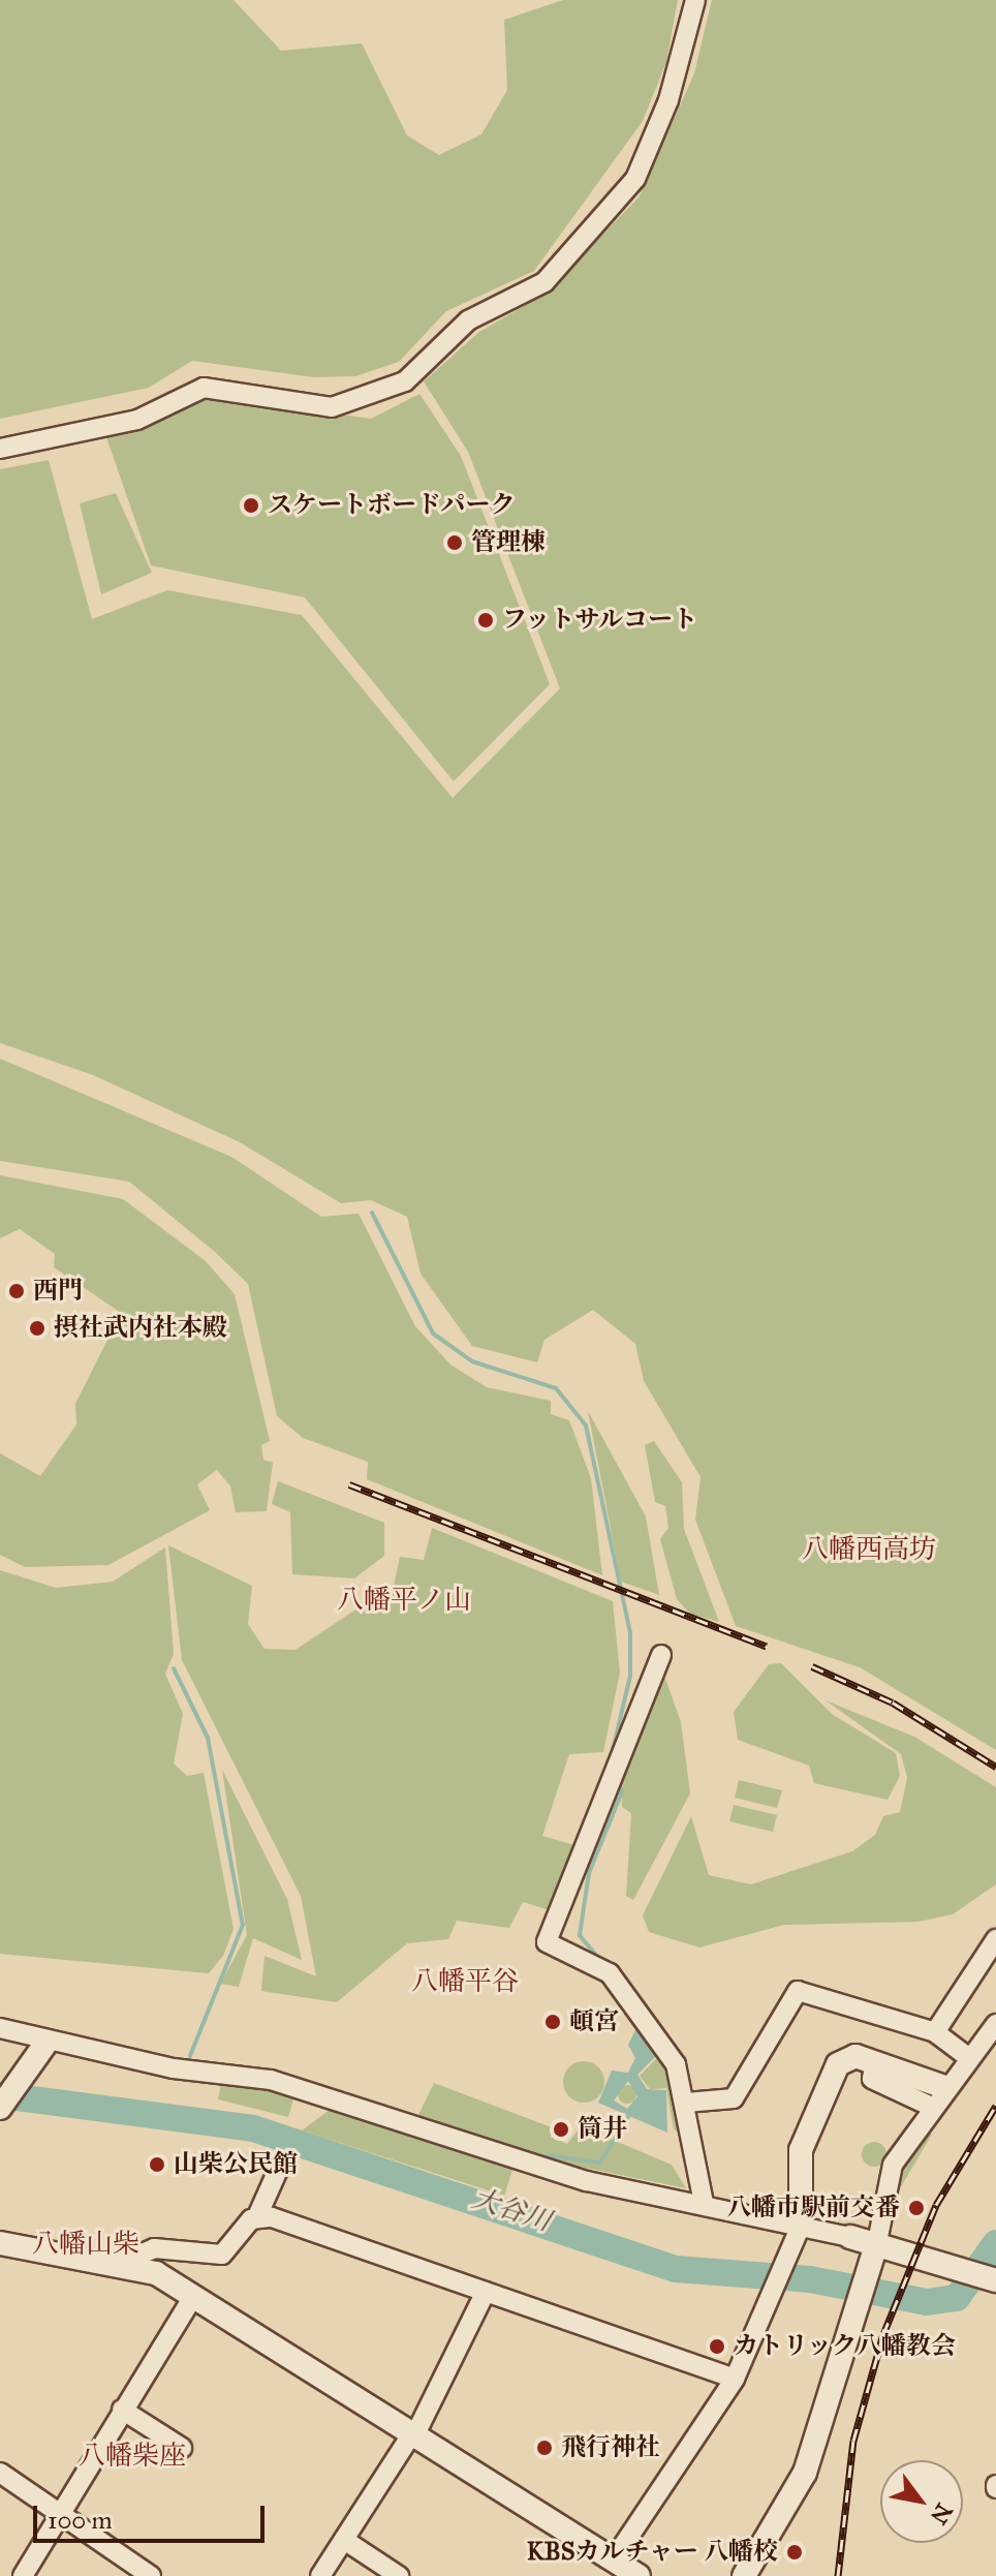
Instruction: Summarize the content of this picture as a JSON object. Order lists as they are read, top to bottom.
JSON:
{
  "districts": [
    "八幡西高坊",
    "八幡平ノ山",
    "八幡平谷",
    "八幡山柴",
    "八幡柴座"
  ],
  "water": ["大谷川"],
  "places": [
    "スケートボードパーク",
    "管理棟",
    "フットサルコート",
    "西門",
    "摂社武内社本殿",
    "頓宮",
    "筒井",
    "山柴公民館",
    "八幡市駅前交番",
    "カトリック八幡教会",
    "飛行神社",
    "KBSカルチャー 八幡校"
  ],
  "scale_bar": "100 m",
  "north": "bottom right"
}
